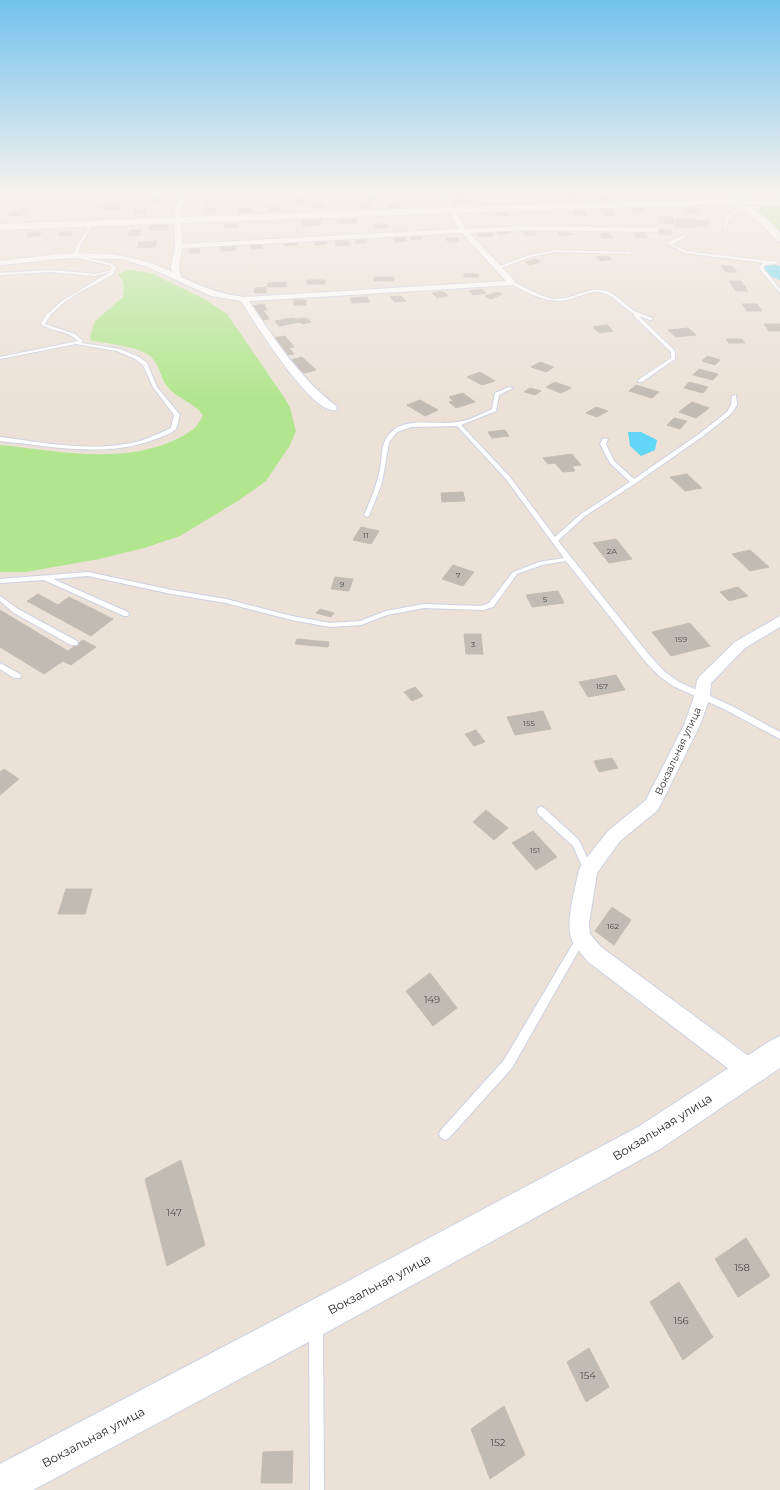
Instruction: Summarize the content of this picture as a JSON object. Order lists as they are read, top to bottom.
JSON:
{
  "streets": {
    "main road": ["Вокзальная улица"]
  },
  "house_numbers": [
    "11",
    "2А",
    "7",
    "9",
    "5",
    "159",
    "3",
    "157",
    "155",
    "151",
    "162",
    "149",
    "147",
    "158",
    "156",
    "154",
    "152"
  ]
}
